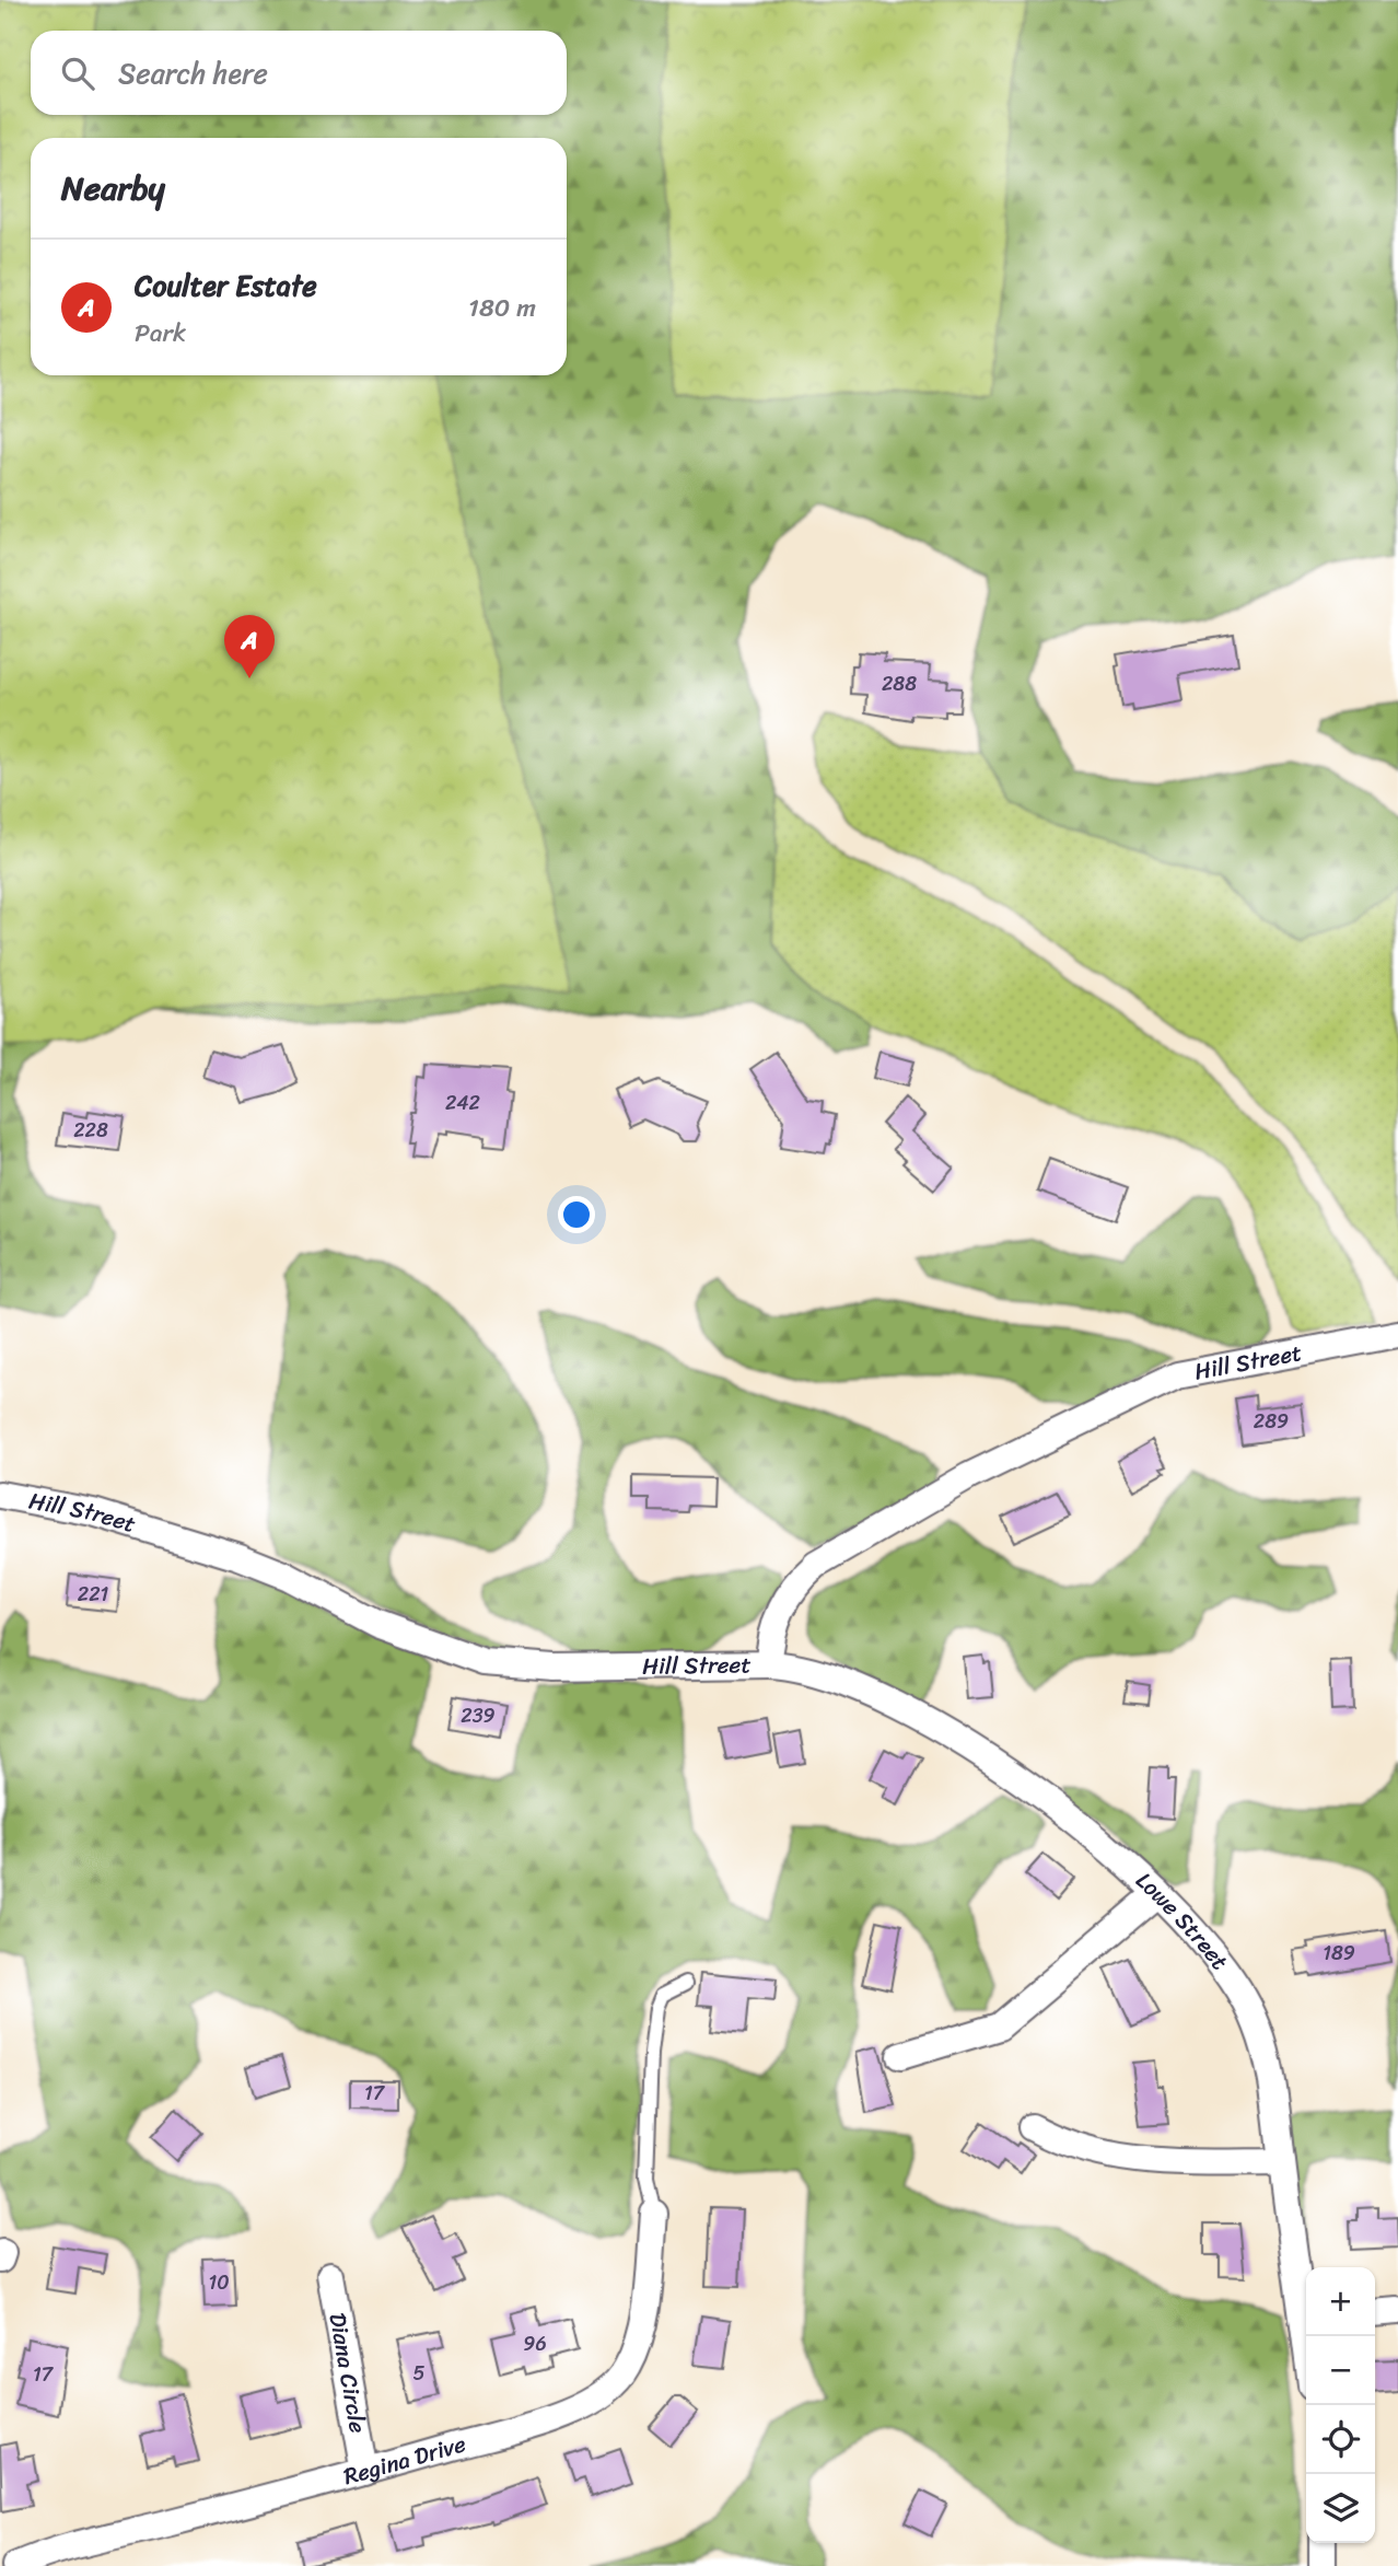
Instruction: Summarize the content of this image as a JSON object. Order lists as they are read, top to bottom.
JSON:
{
  "streets": {
    "street": [
      "Hill Street",
      "Lowe Street",
      "Diana Circle",
      "Regina Drive"
    ]
  },
  "crossings": [
    ["Hill Street", "Lowe Street"],
    ["Diana Circle", "Regina Drive"]
  ],
  "house_numbers": [
    "288",
    "242",
    "228",
    "289",
    "221",
    "239",
    "189",
    "17",
    "10",
    "96",
    "5",
    "17"
  ],
  "page": {
    "search": "Search here",
    "heading": "Nearby",
    "list": [
      {
        "mark": "A",
        "name": "Coulter Estate",
        "note": "Park",
        "value": "180 m"
      }
    ],
    "pins": "A",
    "map_buttons": ["+", "−"]
  }
}
